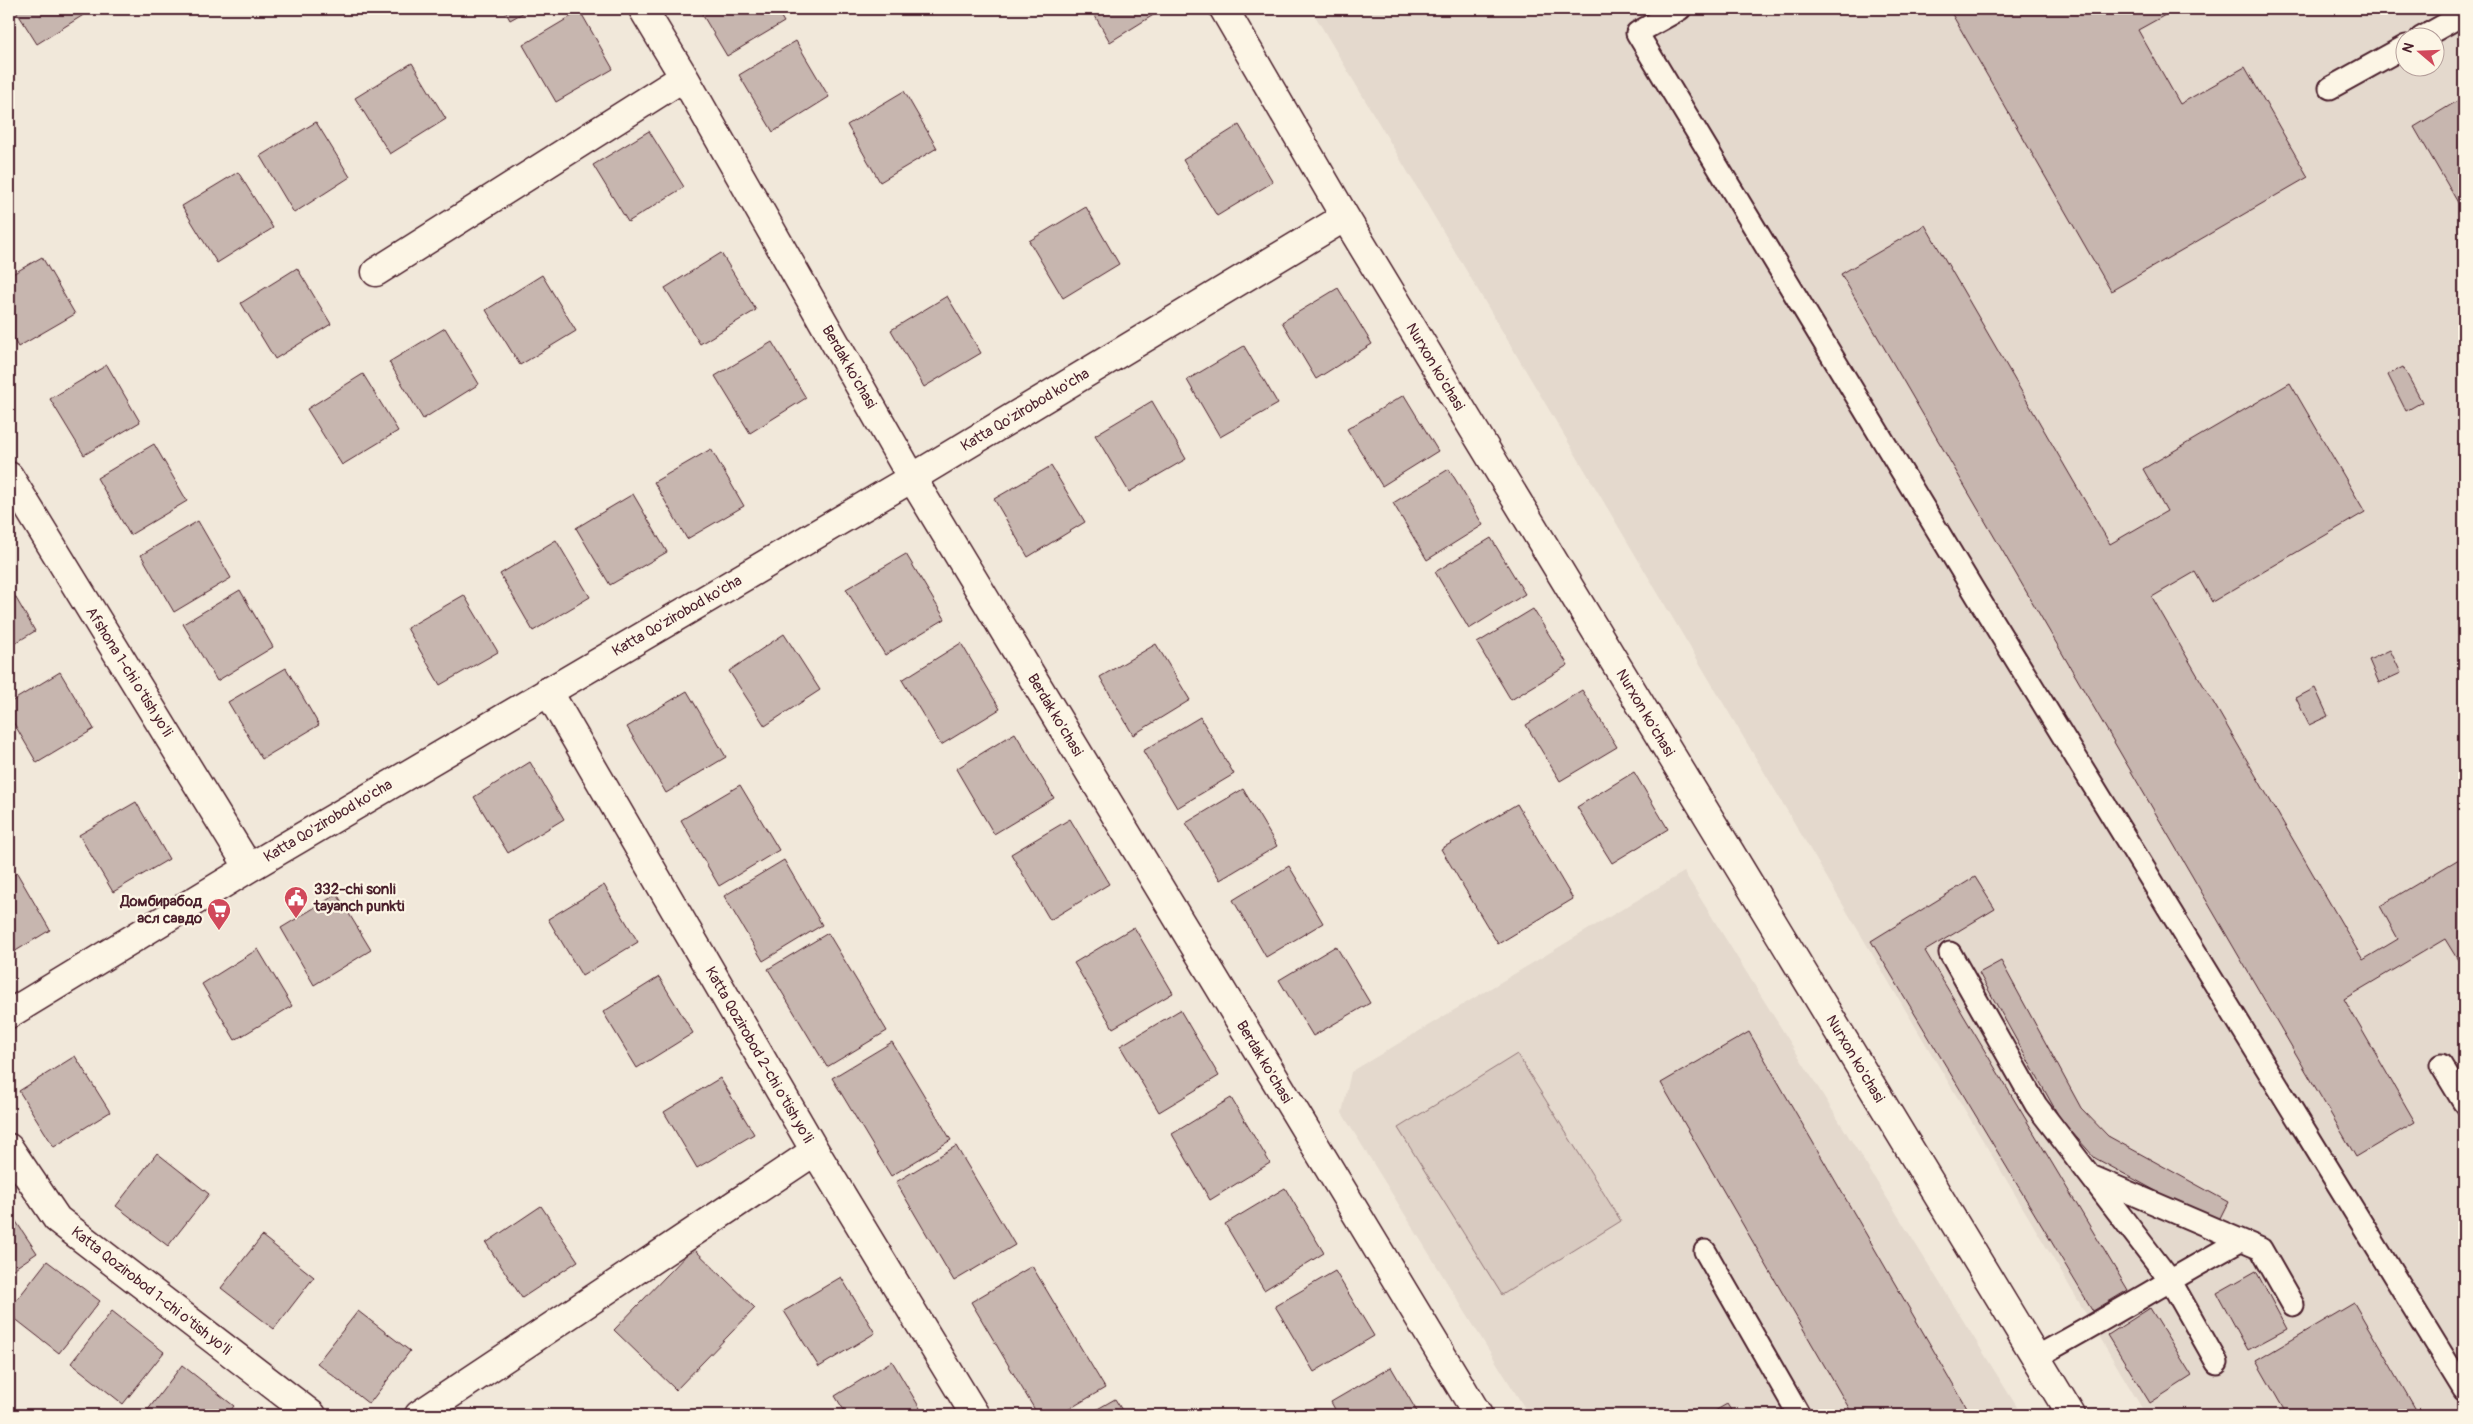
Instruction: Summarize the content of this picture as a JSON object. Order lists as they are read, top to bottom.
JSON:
{
  "streets": {
    "street": [
      "Berdak ko'chasi",
      "Nurxon ko'chasi",
      "Katta Qo'zirobod ko'cha",
      "Afshona 1-chi o'tish yo'li",
      "Katta Qozirobod 2-chi o'tish yo'li",
      "Katta Qozirobod 1-chi o'tish yo'li"
    ]
  },
  "crossings": [
    ["Berdak ko'chasi", "Katta Qo'zirobod ko'cha"],
    ["Nurxon ko'chasi", "Katta Qo'zirobod ko'cha"],
    ["Katta Qo'zirobod ko'cha", "Afshona 1-chi o'tish yo'li"],
    ["Katta Qo'zirobod ko'cha", "Katta Qozirobod 2-chi o'tish yo'li"]
  ],
  "places": {
    "public building": ["332-chi sonli tayanch punkti"],
    "supermarket": ["Домбирабод асл савдо"]
  },
  "north": "left"
}
